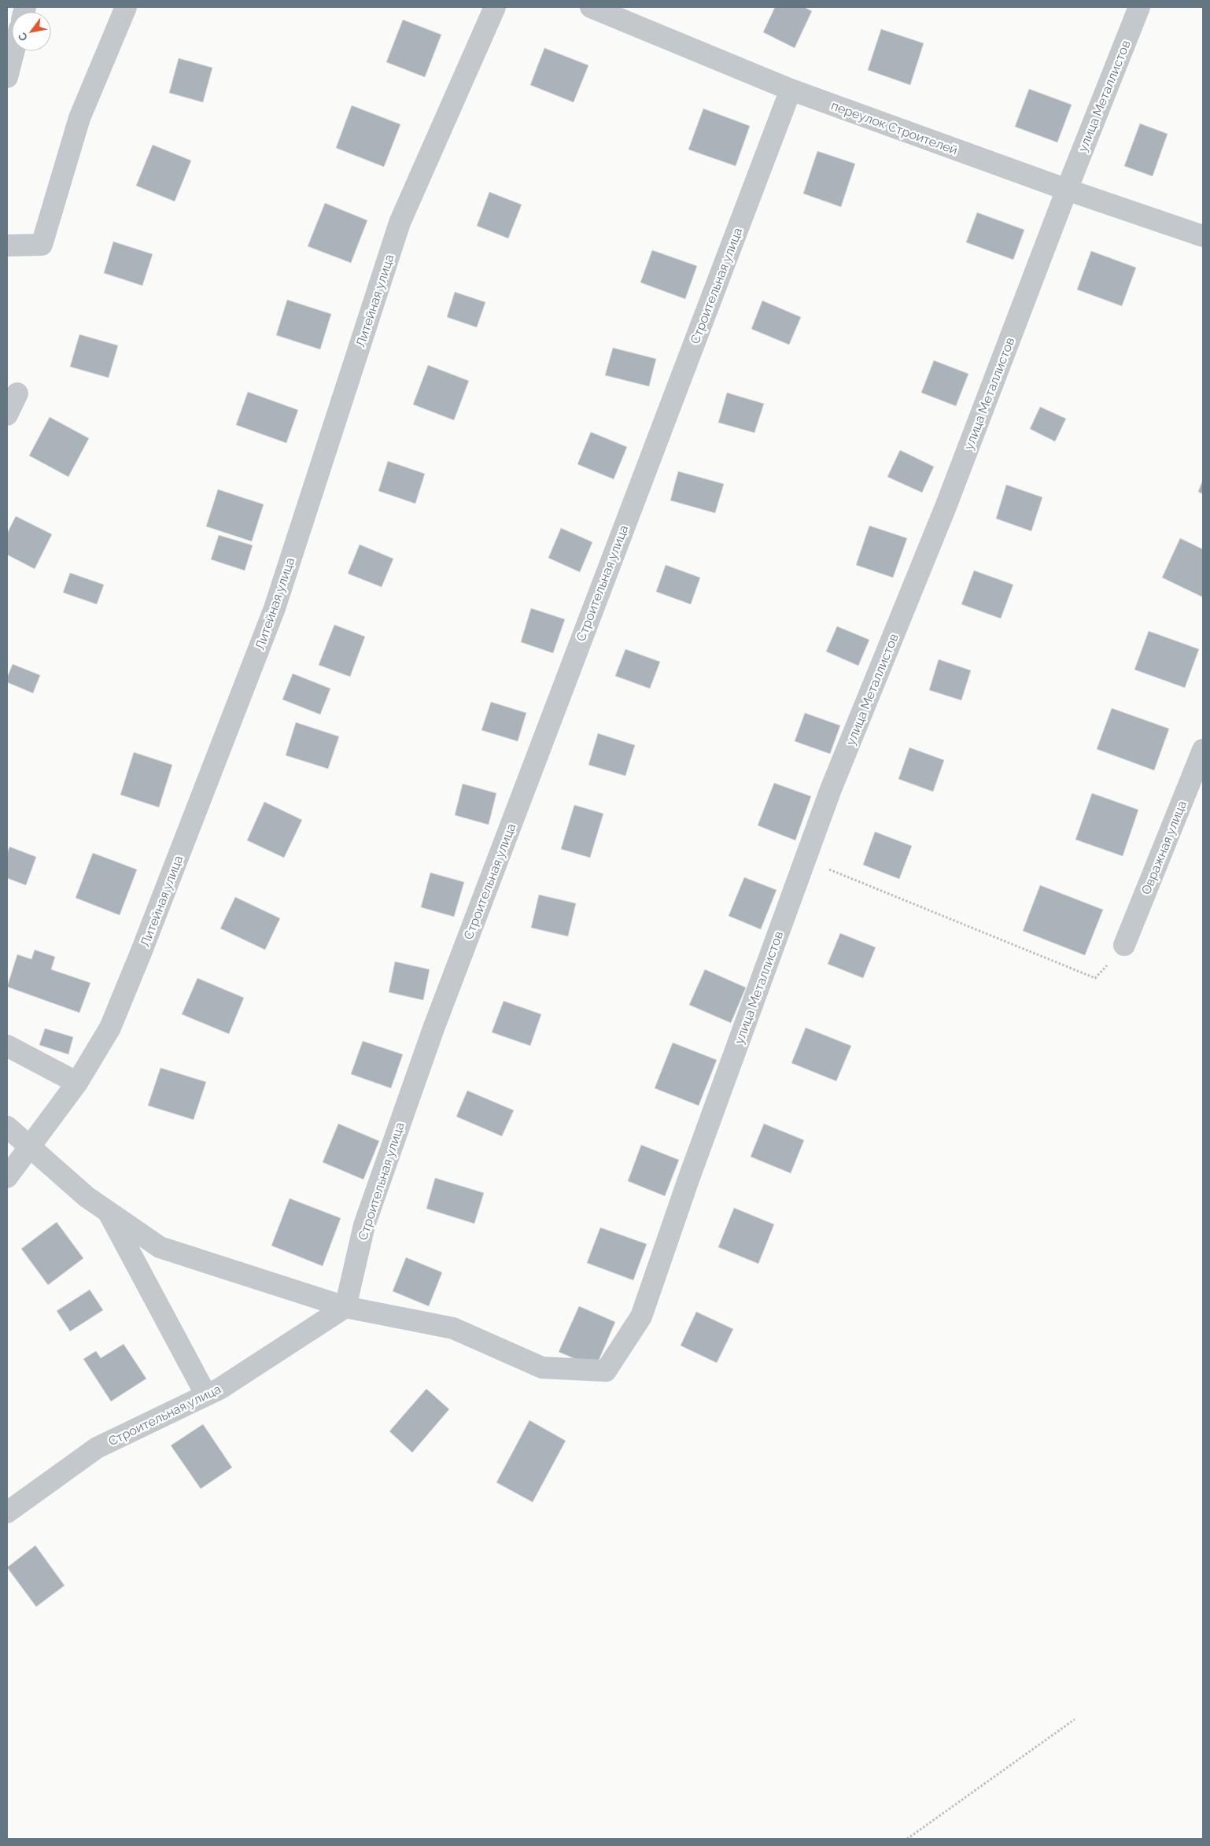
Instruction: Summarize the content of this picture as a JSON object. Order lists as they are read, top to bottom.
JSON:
{
  "streets": {
    "street": [
      "улица Металлистов",
      "переулок Строителей",
      "Строительная улица",
      "Литейная улица",
      "Овражная улица"
    ]
  },
  "crossings": [
    ["улица Металлистов", "переулок Строителей"],
    ["улица Металлистов", "Строительная улица"],
    ["переулок Строителей", "Строительная улица"]
  ],
  "north": "bottom left"
}
